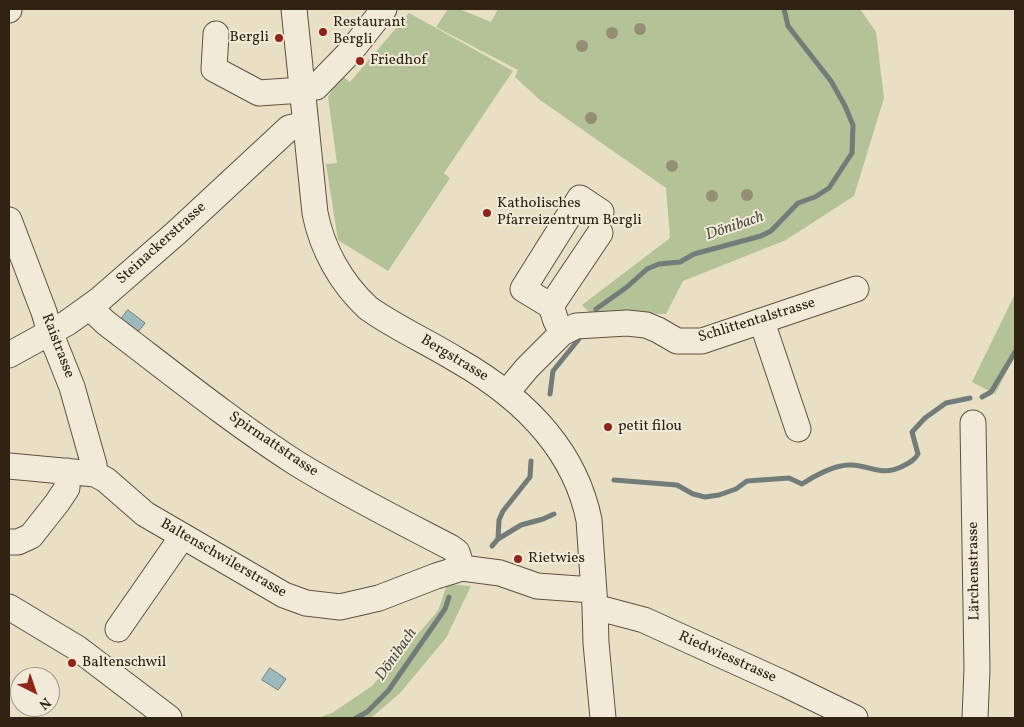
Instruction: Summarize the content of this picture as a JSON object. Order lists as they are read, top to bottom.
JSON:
{
  "streets": {
    "street": [
      "Steinackerstrasse",
      "Schlittentalstrasse",
      "Raistrasse",
      "Bergstrasse",
      "Spirmattstrasse",
      "Baltenschwilerstrasse",
      "Lärchenstrasse",
      "Riedwiesstrasse"
    ]
  },
  "crossings": [
    ["Steinackerstrasse", "Raistrasse"],
    ["Steinackerstrasse", "Bergstrasse"],
    ["Steinackerstrasse", "Spirmattstrasse"],
    ["Schlittentalstrasse", "Bergstrasse"],
    ["Raistrasse", "Baltenschwilerstrasse"],
    ["Bergstrasse", "Baltenschwilerstrasse"],
    ["Bergstrasse", "Riedwiesstrasse"],
    ["Spirmattstrasse", "Baltenschwilerstrasse"],
    ["Baltenschwilerstrasse", "Riedwiesstrasse"]
  ],
  "water": ["Dönibach"],
  "places": [
    "Restaurant Bergli",
    "Bergli",
    "Friedhof",
    "Katholisches Pfarreizentrum Bergli",
    "petit filou",
    "Rietwies",
    "Baltenschwil"
  ],
  "north": "bottom right"
}
